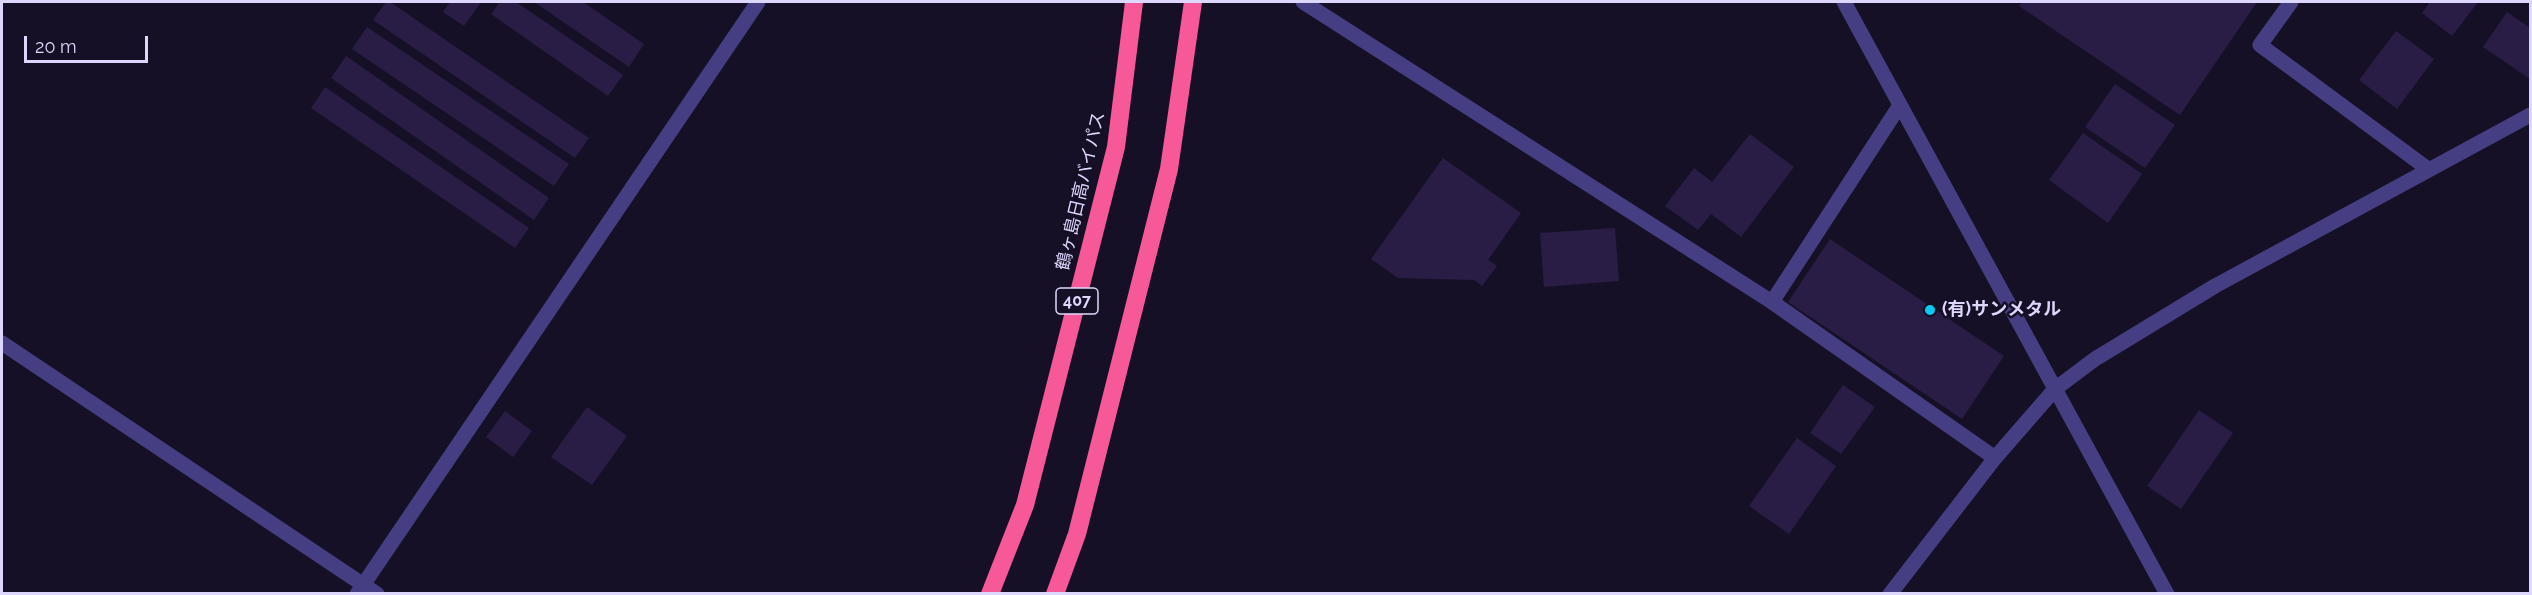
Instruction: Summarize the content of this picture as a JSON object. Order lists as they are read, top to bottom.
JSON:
{
  "streets": {
    "highway": ["鶴ヶ島日高バイパス", "407"]
  },
  "places": ["(有)サンメタル"],
  "scale_bar": "20 m"
}
